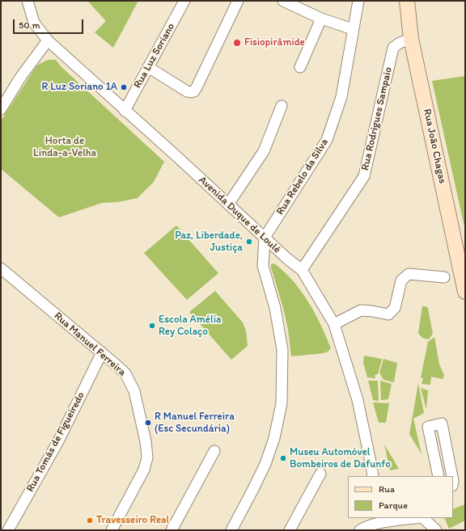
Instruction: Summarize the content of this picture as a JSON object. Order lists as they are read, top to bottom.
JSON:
{
  "streets": {
    "street": [
      "Rua Luz Soriano",
      "Rua Rodrigues Sampaio",
      "Rua João Chagas",
      "Rua Rebelo da Silva",
      "Avenida Duque de Loulé",
      "Rua Manuel Ferreira",
      "Rua Tomás de Figueiredo"
    ]
  },
  "crossings": [
    ["Rua Luz Soriano", "Avenida Duque de Loulé"],
    ["Rua Rodrigues Sampaio", "Rua João Chagas"],
    ["Rua Rodrigues Sampaio", "Avenida Duque de Loulé"],
    ["Rua Rebelo da Silva", "Avenida Duque de Loulé"],
    ["Rua Manuel Ferreira", "Rua Tomás de Figueiredo"]
  ],
  "parks": ["Horta de Linda-a-Velha"],
  "places": [
    "Fisiopirâmide",
    "R Luz Soriano 1A",
    "Paz, Liberdade, Justiça",
    "Escola Amélia Rey Colaço",
    "R Manuel Ferreira (Esc Secundária)",
    "Museu Automóvel Bombeiros de Dafunfo",
    "Travesseiro Real"
  ],
  "legend": ["Rua", "Parque"],
  "scale_bar": "50 m"
}
